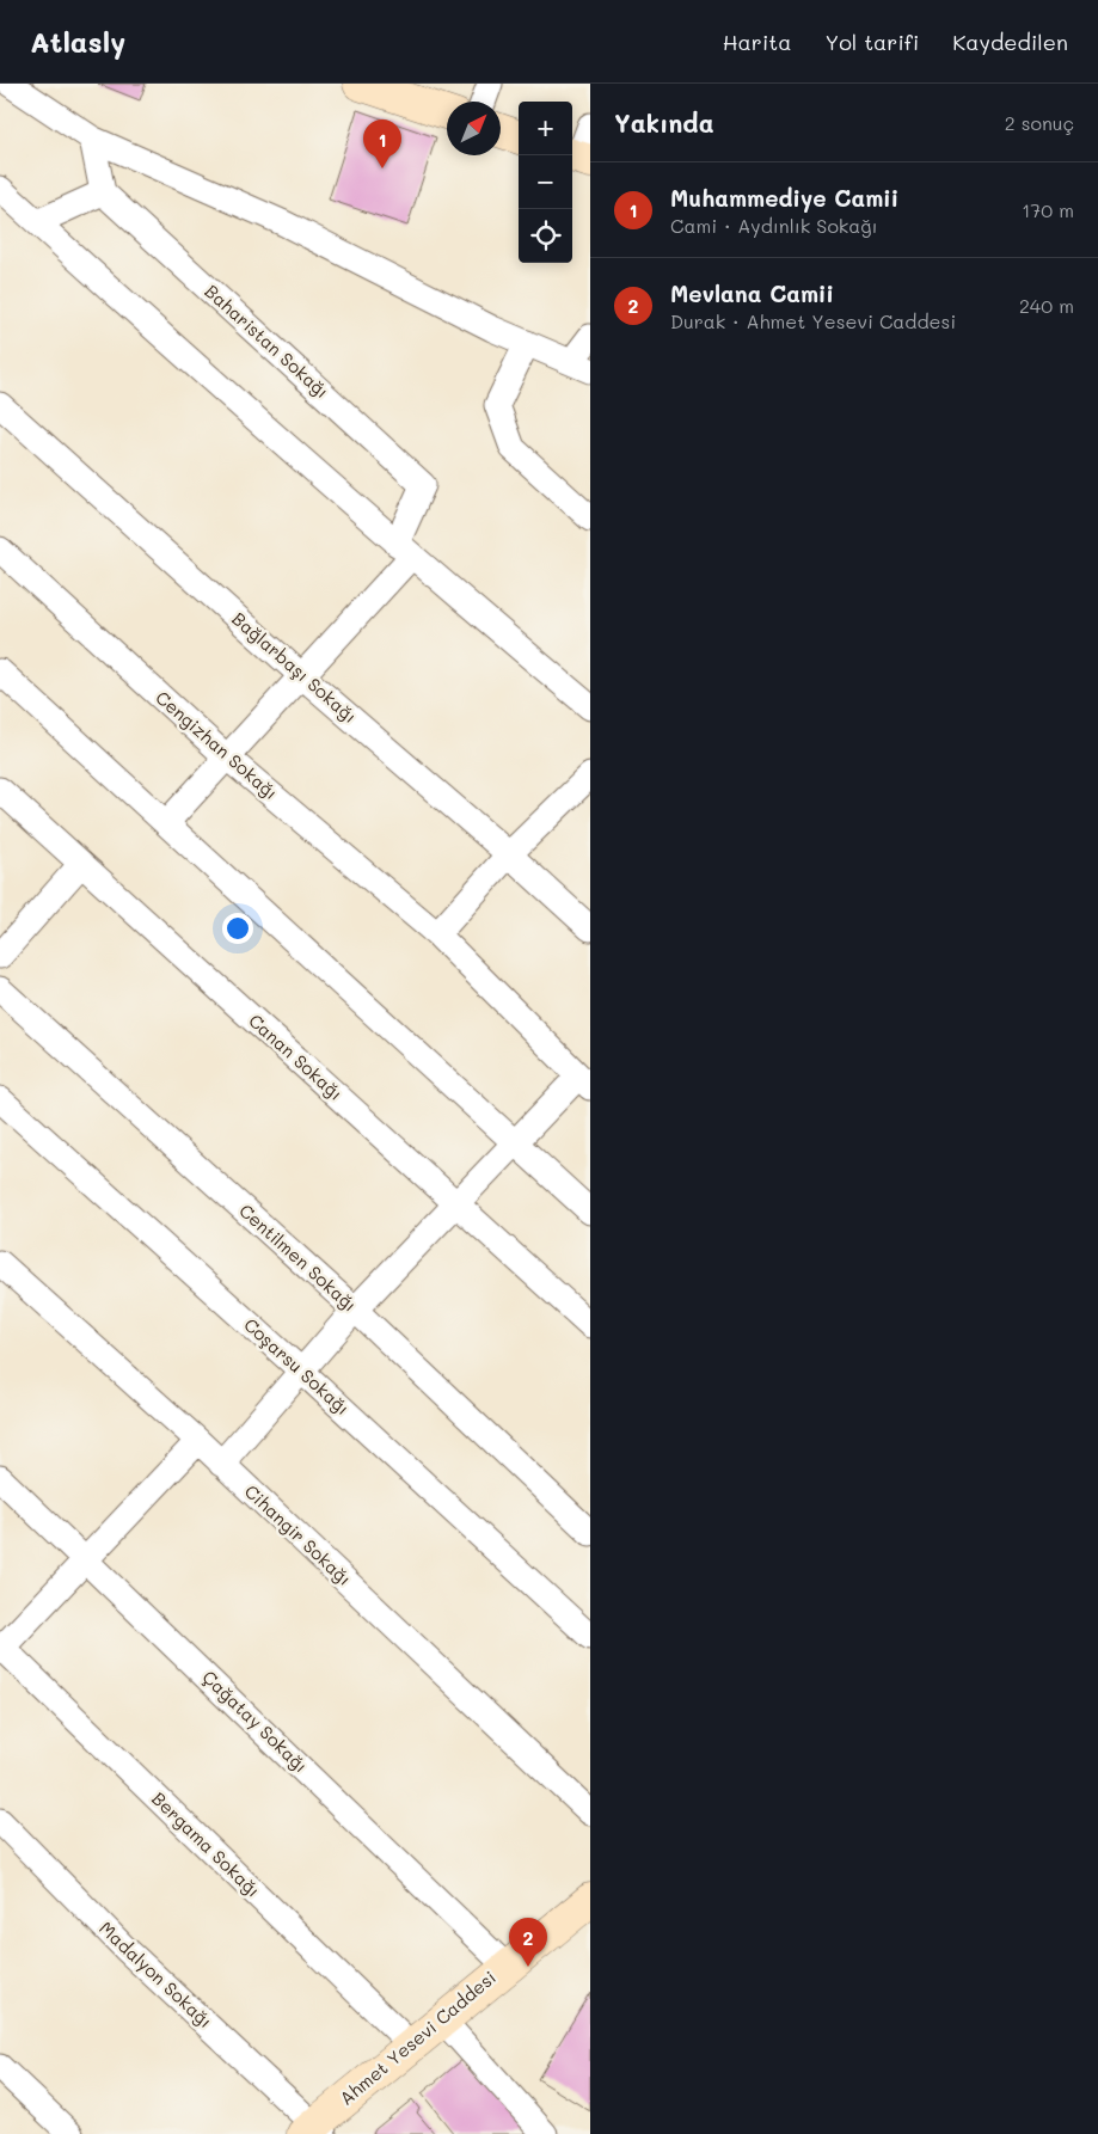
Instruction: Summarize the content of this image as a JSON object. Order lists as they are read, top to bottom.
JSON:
{
  "streets": {
    "street": [
      "Baharistan Sokağı",
      "Bağlarbaşı Sokağı",
      "Cengizhan Sokağı",
      "Canan Sokağı",
      "Centilmen Sokağı",
      "Coşarsu Sokağı",
      "Cihangir Sokağı",
      "Çağatay Sokağı",
      "Bergama Sokağı",
      "Madalyon Sokağı",
      "Ahmet Yesevi Caddesi"
    ]
  },
  "crossings": [
    ["Çağatay Sokağı", "Ahmet Yesevi Caddesi"],
    ["Bergama Sokağı", "Ahmet Yesevi Caddesi"],
    ["Madalyon Sokağı", "Ahmet Yesevi Caddesi"]
  ],
  "north": "top right",
  "page": {
    "header": "Atlasly",
    "nav": ["Harita", "Yol tarifi", "Kaydedilen"],
    "heading": ["Yakında", "2 sonuç"],
    "map_buttons": ["+", "−"],
    "pins": ["1", "2"],
    "list": [
      {
        "mark": "1",
        "name": "Muhammediye Camii",
        "note": "Cami · Aydınlık Sokağı",
        "value": "170 m"
      },
      {
        "mark": "2",
        "name": "Mevlana Camii",
        "note": "Durak · Ahmet Yesevi Caddesi",
        "value": "240 m"
      }
    ]
  }
}
